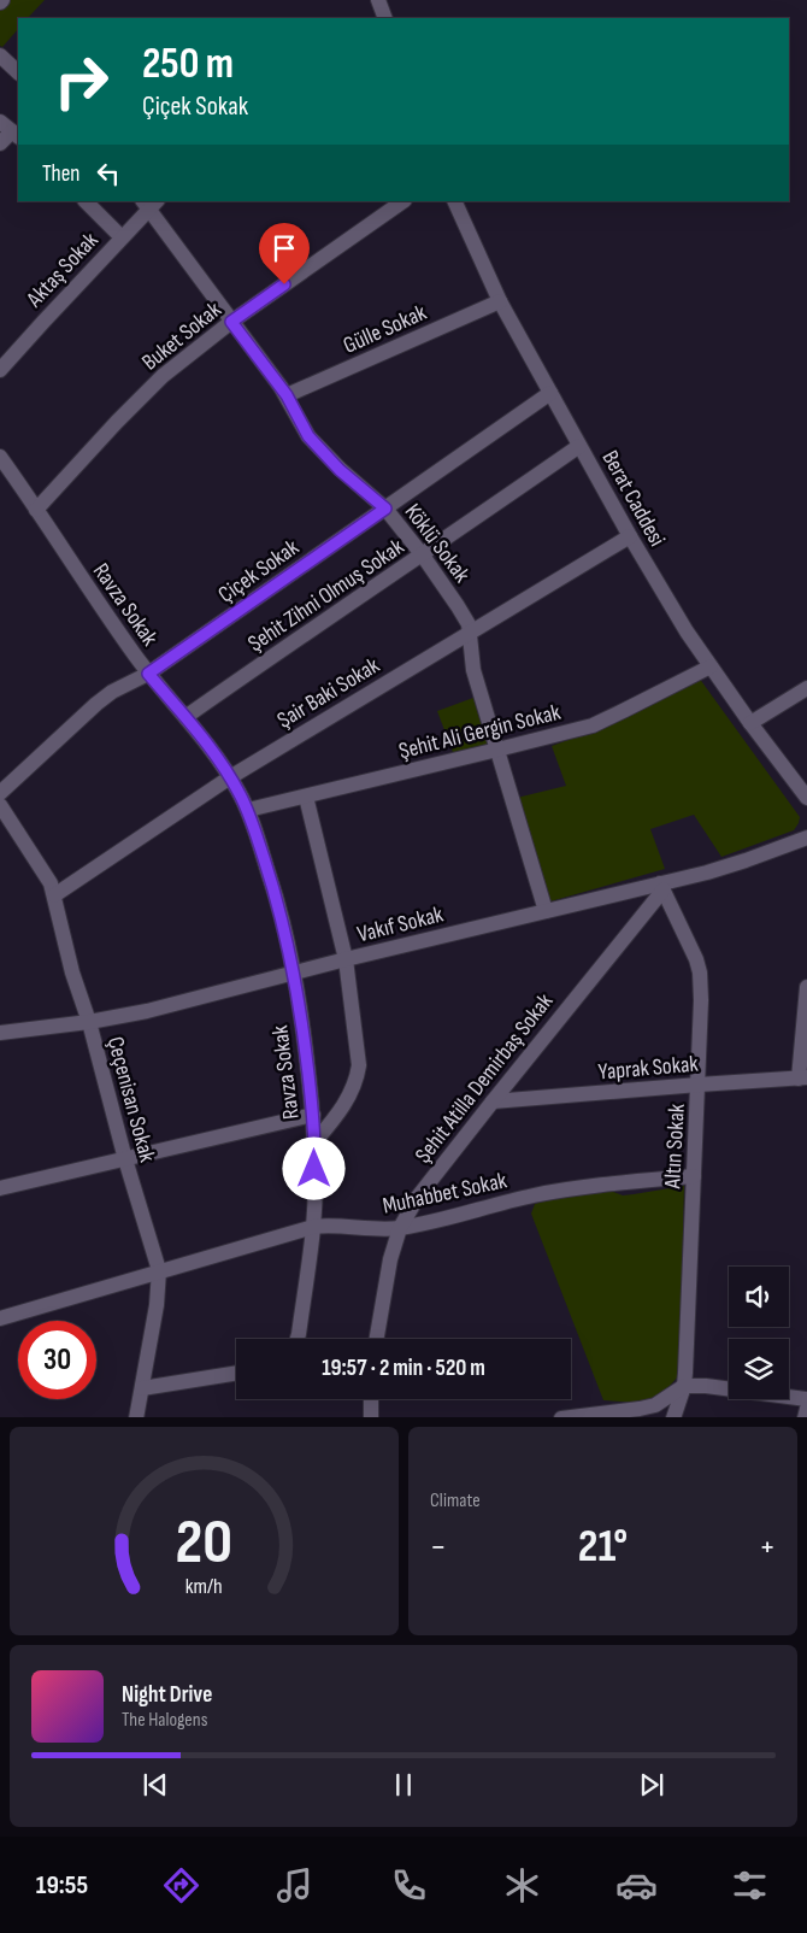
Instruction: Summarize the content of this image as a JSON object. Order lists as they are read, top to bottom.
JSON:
{
  "streets": {
    "street": [
      "Aktaş Sokak",
      "Gülle Sokak",
      "Buket Sokak",
      "Berat Caddesi",
      "Köklü Sokak",
      "Çiçek Sokak",
      "Şehit Zihni Olmuş Sokak",
      "Ravza Sokak",
      "Şair Baki Sokak",
      "Şehit Ali Gergin Sokak",
      "Vakıf Sokak",
      "Yaprak Sokak",
      "Şehit Atilla Demirbaş Sokak",
      "Çeçenisan Sokak",
      "Altın Sokak",
      "Muhabbet Sokak"
    ]
  },
  "crossings": [
    ["Aktaş Sokak", "Köklü Sokak"],
    ["Gülle Sokak", "Berat Caddesi"],
    ["Gülle Sokak", "Köklü Sokak"],
    ["Buket Sokak", "Köklü Sokak"],
    ["Buket Sokak", "Ravza Sokak"],
    ["Berat Caddesi", "Çiçek Sokak"],
    ["Berat Caddesi", "Şehit Zihni Olmuş Sokak"],
    ["Berat Caddesi", "Şair Baki Sokak"],
    ["Berat Caddesi", "Şehit Ali Gergin Sokak"],
    ["Köklü Sokak", "Çiçek Sokak"],
    ["Köklü Sokak", "Şehit Zihni Olmuş Sokak"],
    ["Köklü Sokak", "Şair Baki Sokak"],
    ["Köklü Sokak", "Şehit Ali Gergin Sokak"],
    ["Köklü Sokak", "Vakıf Sokak"],
    ["Çiçek Sokak", "Ravza Sokak"],
    ["Şehit Zihni Olmuş Sokak", "Ravza Sokak"],
    ["Ravza Sokak", "Şair Baki Sokak"],
    ["Ravza Sokak", "Şehit Ali Gergin Sokak"],
    ["Ravza Sokak", "Vakıf Sokak"],
    ["Ravza Sokak", "Muhabbet Sokak"],
    ["Şair Baki Sokak", "Çeçenisan Sokak"],
    ["Vakıf Sokak", "Şehit Atilla Demirbaş Sokak"],
    ["Vakıf Sokak", "Çeçenisan Sokak"],
    ["Vakıf Sokak", "Altın Sokak"],
    ["Yaprak Sokak", "Şehit Atilla Demirbaş Sokak"],
    ["Yaprak Sokak", "Altın Sokak"],
    ["Şehit Atilla Demirbaş Sokak", "Altın Sokak"],
    ["Şehit Atilla Demirbaş Sokak", "Muhabbet Sokak"],
    ["Çeçenisan Sokak", "Muhabbet Sokak"],
    ["Altın Sokak", "Muhabbet Sokak"]
  ],
  "page": {
    "turn": ["250 m", "Çiçek Sokak"],
    "then": "Then",
    "limit": "30",
    "trip": "19:57 · 2 min · 520 m",
    "tile": "Climate",
    "heat": ["−", "21°", "+"],
    "song": ["Night Drive", "The Halogens"],
    "tabs": "19:55",
    "gauge": ["20", "km/h"]
  }
}
